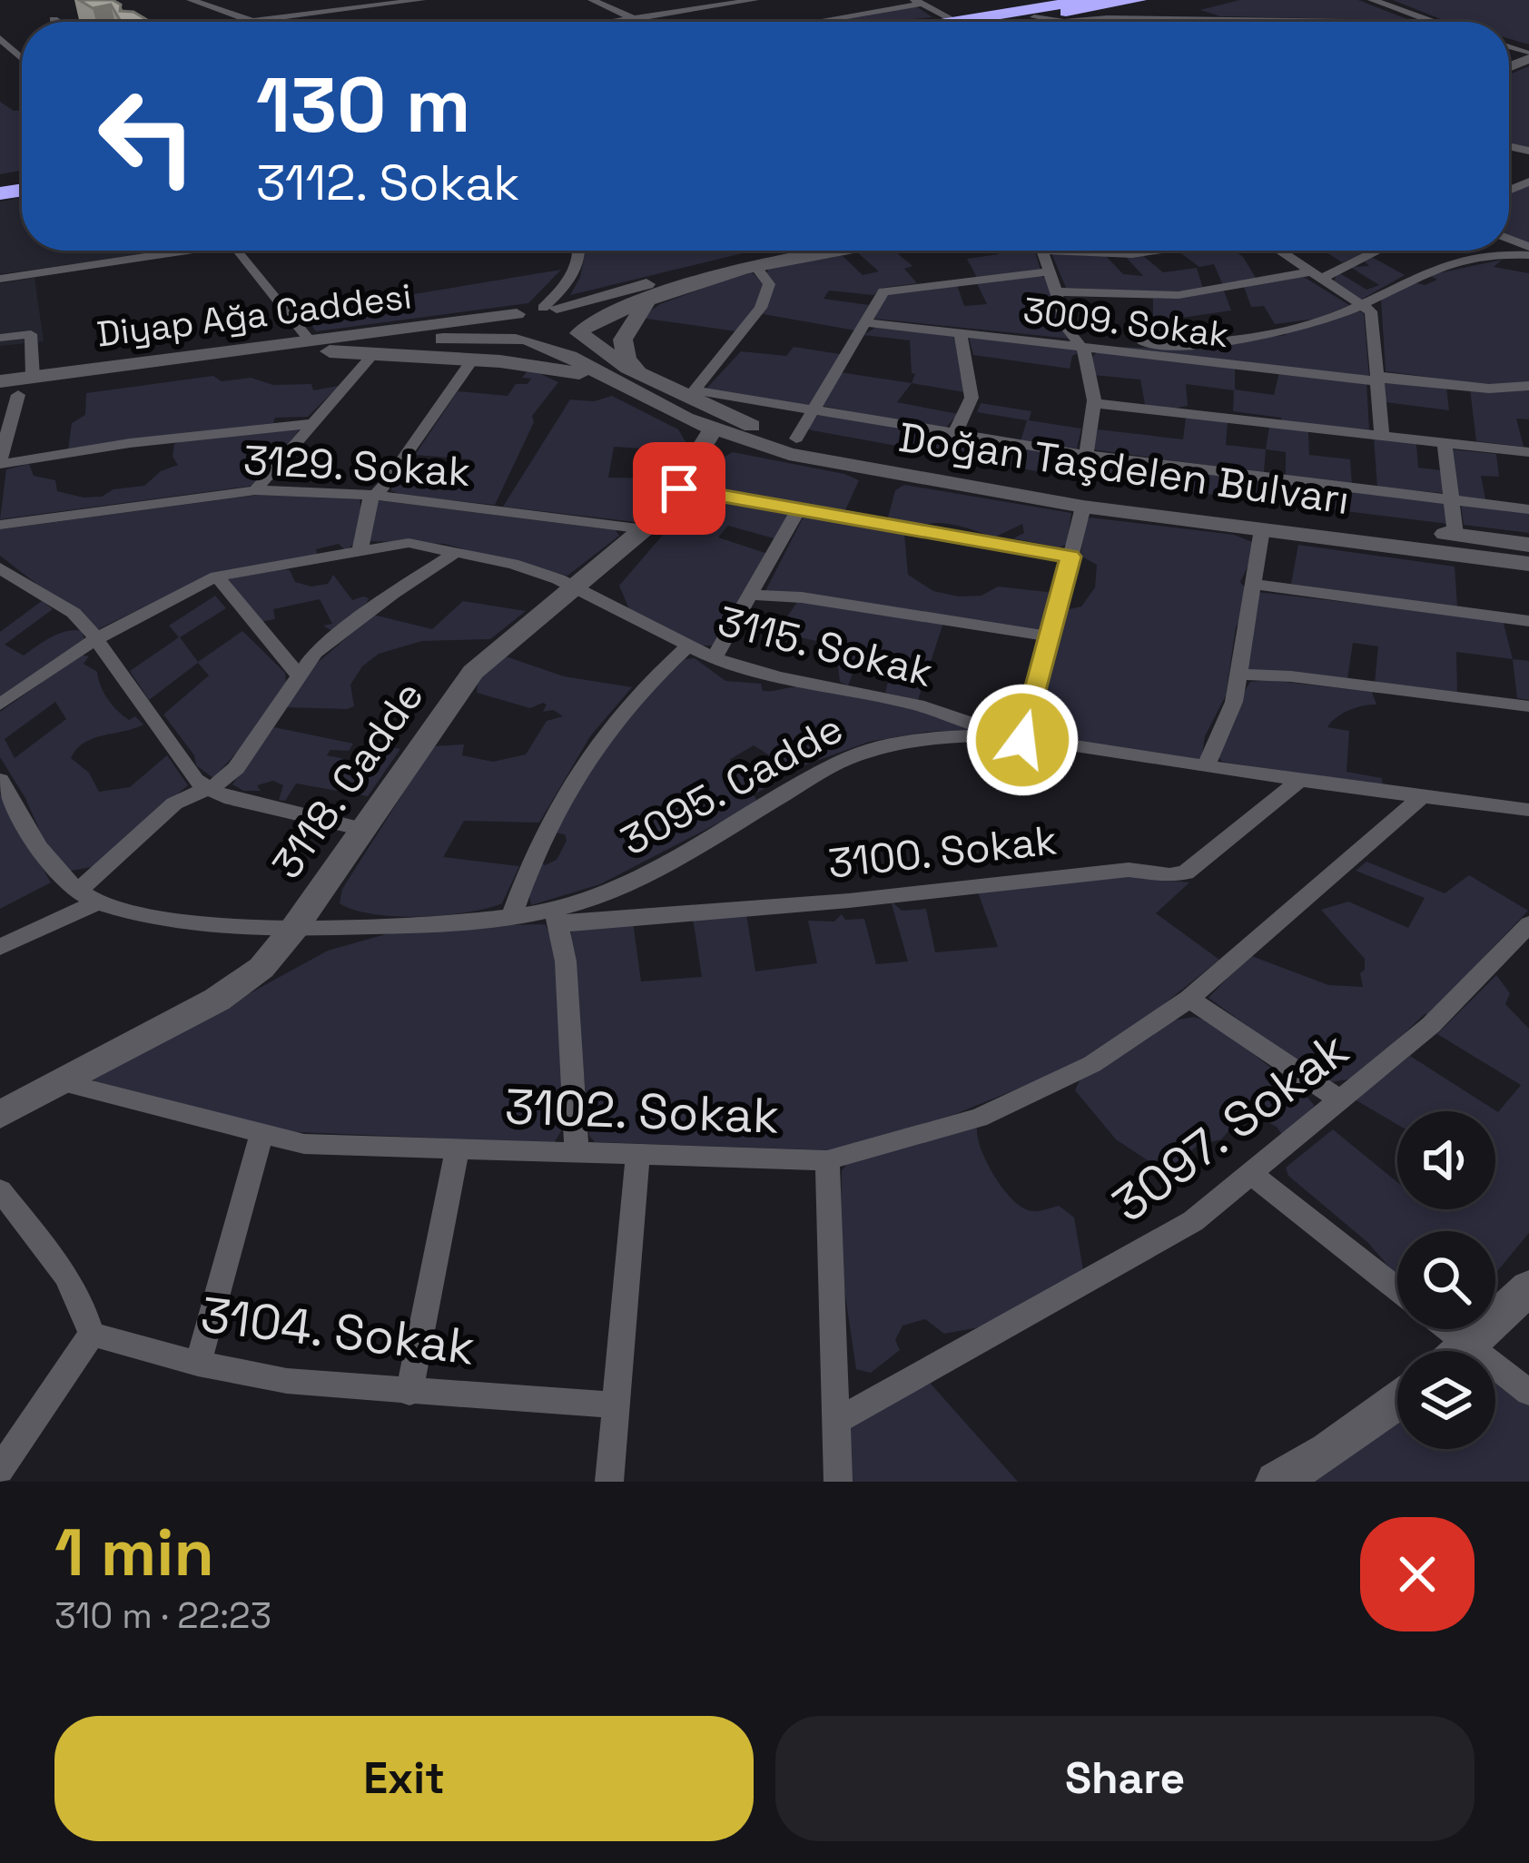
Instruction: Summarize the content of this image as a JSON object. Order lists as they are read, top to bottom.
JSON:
{
  "streets": {
    "main road": ["Diyap Ağa Caddesi", "Doğan Taşdelen Bulvarı", "3118. Cadde"],
    "street": [
      "3009. Sokak",
      "3129. Sokak",
      "3115. Sokak",
      "3095. Cadde",
      "3100. Sokak",
      "3102. Sokak",
      "3097. Sokak",
      "3104. Sokak"
    ]
  },
  "crossings": [
    ["Diyap Ağa Caddesi", "Doğan Taşdelen Bulvarı"],
    ["Diyap Ağa Caddesi", "3118. Cadde"],
    ["3129. Sokak", "3118. Cadde"],
    ["Doğan Taşdelen Bulvarı", "3118. Cadde"],
    ["3115. Sokak", "3118. Cadde"],
    ["3115. Sokak", "3095. Cadde"],
    ["3118. Cadde", "3095. Cadde"],
    ["3118. Cadde", "3102. Sokak"],
    ["3095. Cadde", "3100. Sokak"],
    ["3095. Cadde", "3102. Sokak"]
  ],
  "page": {
    "turn": ["130 m", "3112. Sokak"],
    "heading": ["1 min", "310 m · 22:23"],
    "buttons": ["Exit", "Share"]
  }
}
